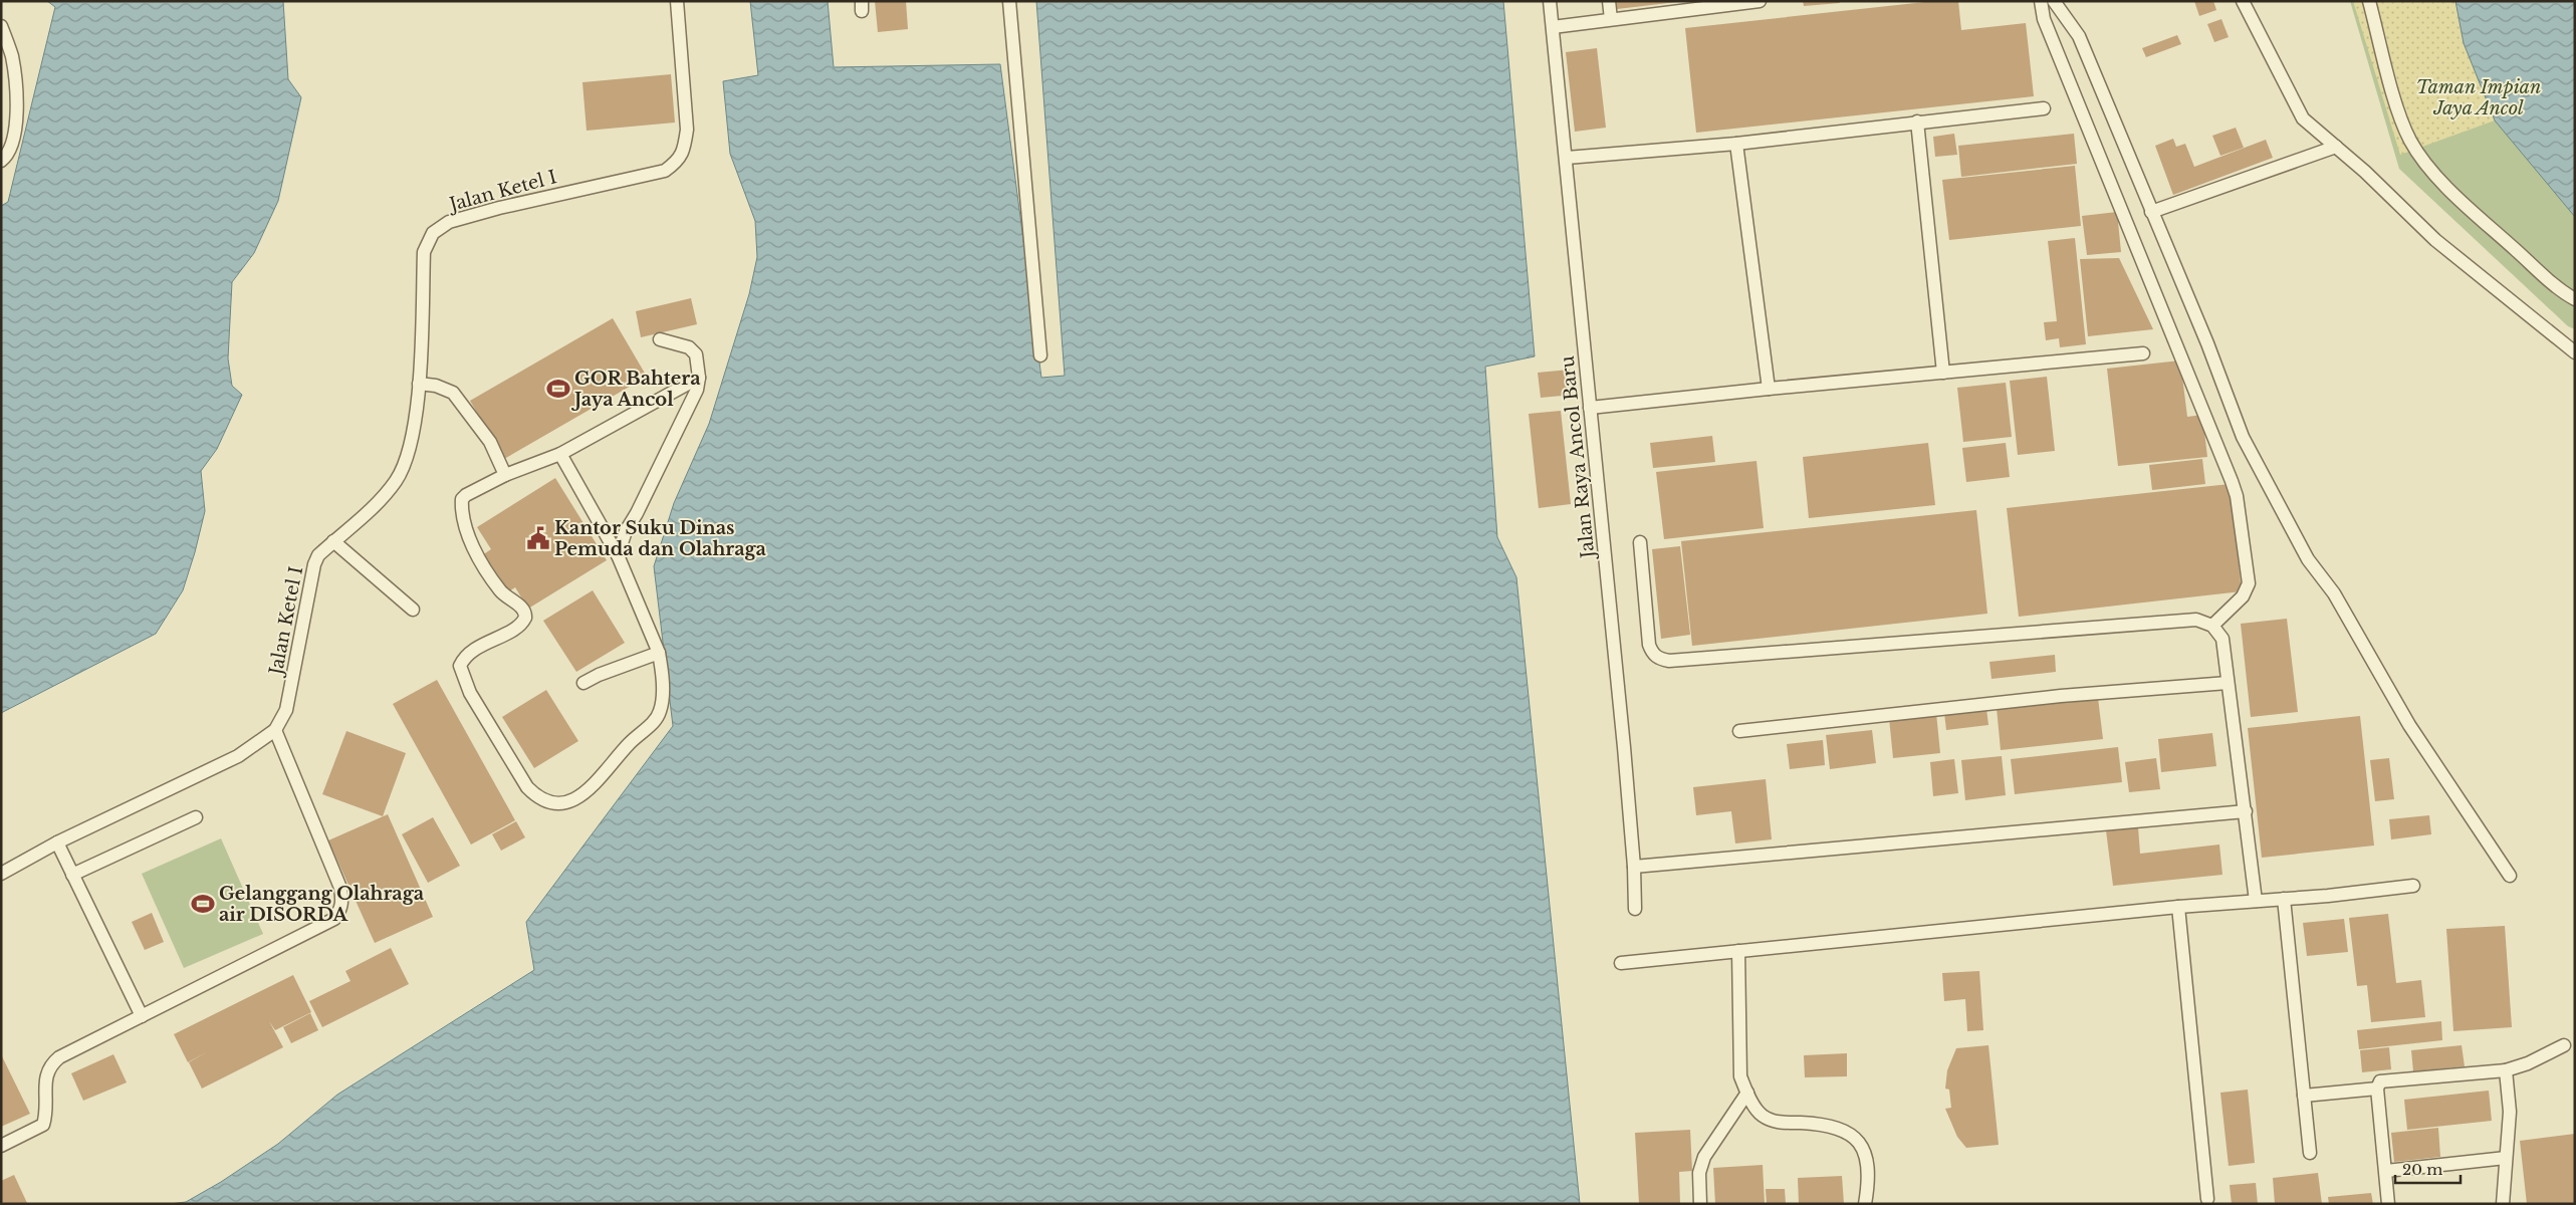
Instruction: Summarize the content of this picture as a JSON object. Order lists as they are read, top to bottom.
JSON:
{
  "streets": {
    "lane": ["Jalan Ketel I", "Jalan Raya Ancol Baru"]
  },
  "parks": ["Taman Impian Jaya Ancol"],
  "places": {
    "sports": ["GOR Bahtera Jaya Ancol", "Gelanggang Olahraga air DISORDA"],
    "public building": ["Kantor Suku Dinas Pemuda dan Olahraga"]
  },
  "scale_bar": "20 m"
}
